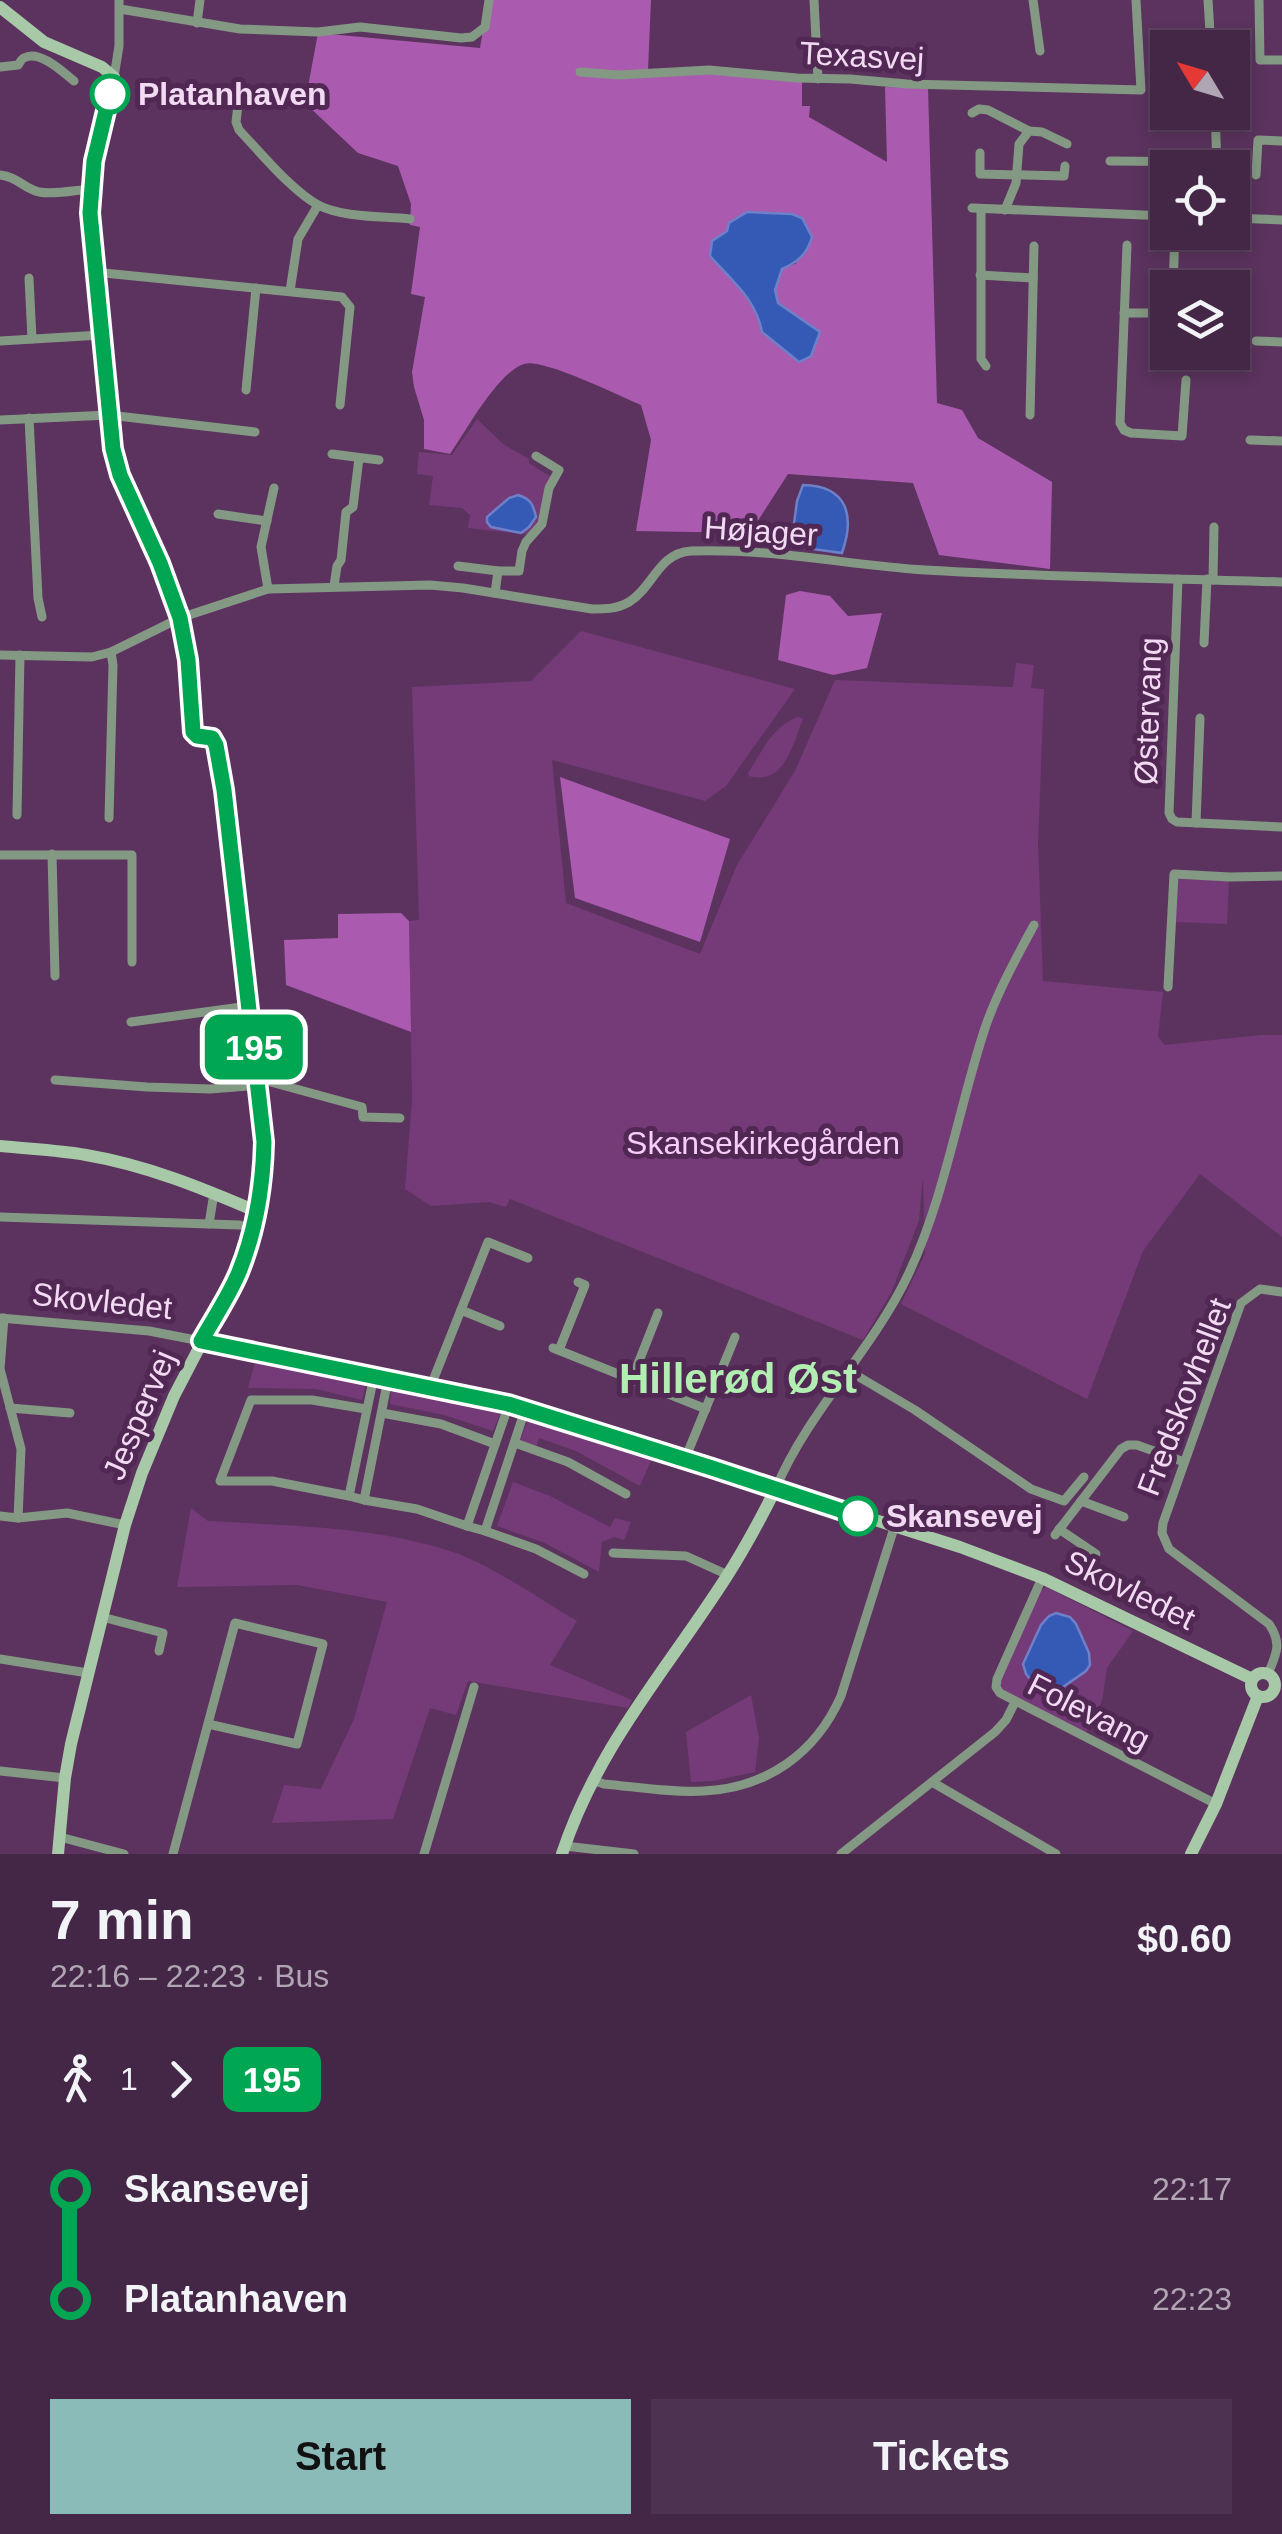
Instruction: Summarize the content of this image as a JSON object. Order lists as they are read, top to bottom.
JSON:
{
  "streets": {
    "street": [
      "Texasvej",
      "Højager",
      "Østervang",
      "Skovledet",
      "Fredskovhellet",
      "Jespervej",
      "Folevang"
    ]
  },
  "crossings": [
    ["Højager", "Østervang"],
    ["Højager", "Jespervej"],
    ["Skovledet", "Fredskovhellet"],
    ["Skovledet", "Jespervej"],
    ["Skovledet", "Folevang"]
  ],
  "districts": ["Hillerød Øst"],
  "parks": ["Skansekirkegården"],
  "places": ["Platanhaven", "Skansevej"],
  "lines": ["bus line 195"],
  "north": "top left",
  "page": {
    "on_map": "195",
    "heading": ["7 min", "22:16 – 22:23 · Bus", "$0.60"],
    "legs": ["1", "195"],
    "list": [
      {
        "name": "Skansevej",
        "value": "22:17"
      },
      {
        "name": "Platanhaven",
        "value": "22:23"
      }
    ],
    "buttons": ["Start", "Tickets"]
  }
}
